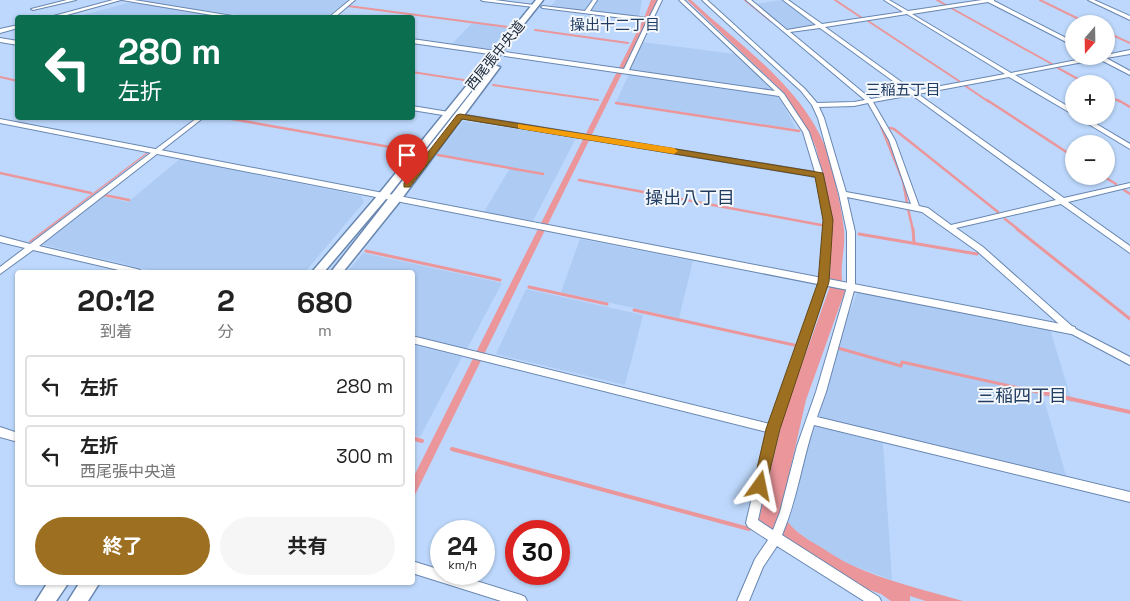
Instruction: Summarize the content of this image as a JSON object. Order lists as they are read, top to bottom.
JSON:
{
  "streets": {
    "main road": ["西尾張中央道"]
  },
  "districts": [
    "操出十二丁目",
    "三稲五丁目",
    "操出八丁目",
    "三稲四丁目"
  ],
  "north": "bottom",
  "page": {
    "map_buttons": ["+", "−"],
    "turn": ["280 m", "左折"],
    "eta": [
      "20:12",
      "到着",
      "2",
      "分",
      "680",
      "m"
    ],
    "list": [
      {
        "name": "左折",
        "value": "280 m"
      },
      {
        "name": "左折",
        "note": "西尾張中央道",
        "value": "300 m"
      }
    ],
    "buttons": ["終了", "共有"],
    "speed": "24 km/h",
    "limit": "30"
  }
}
